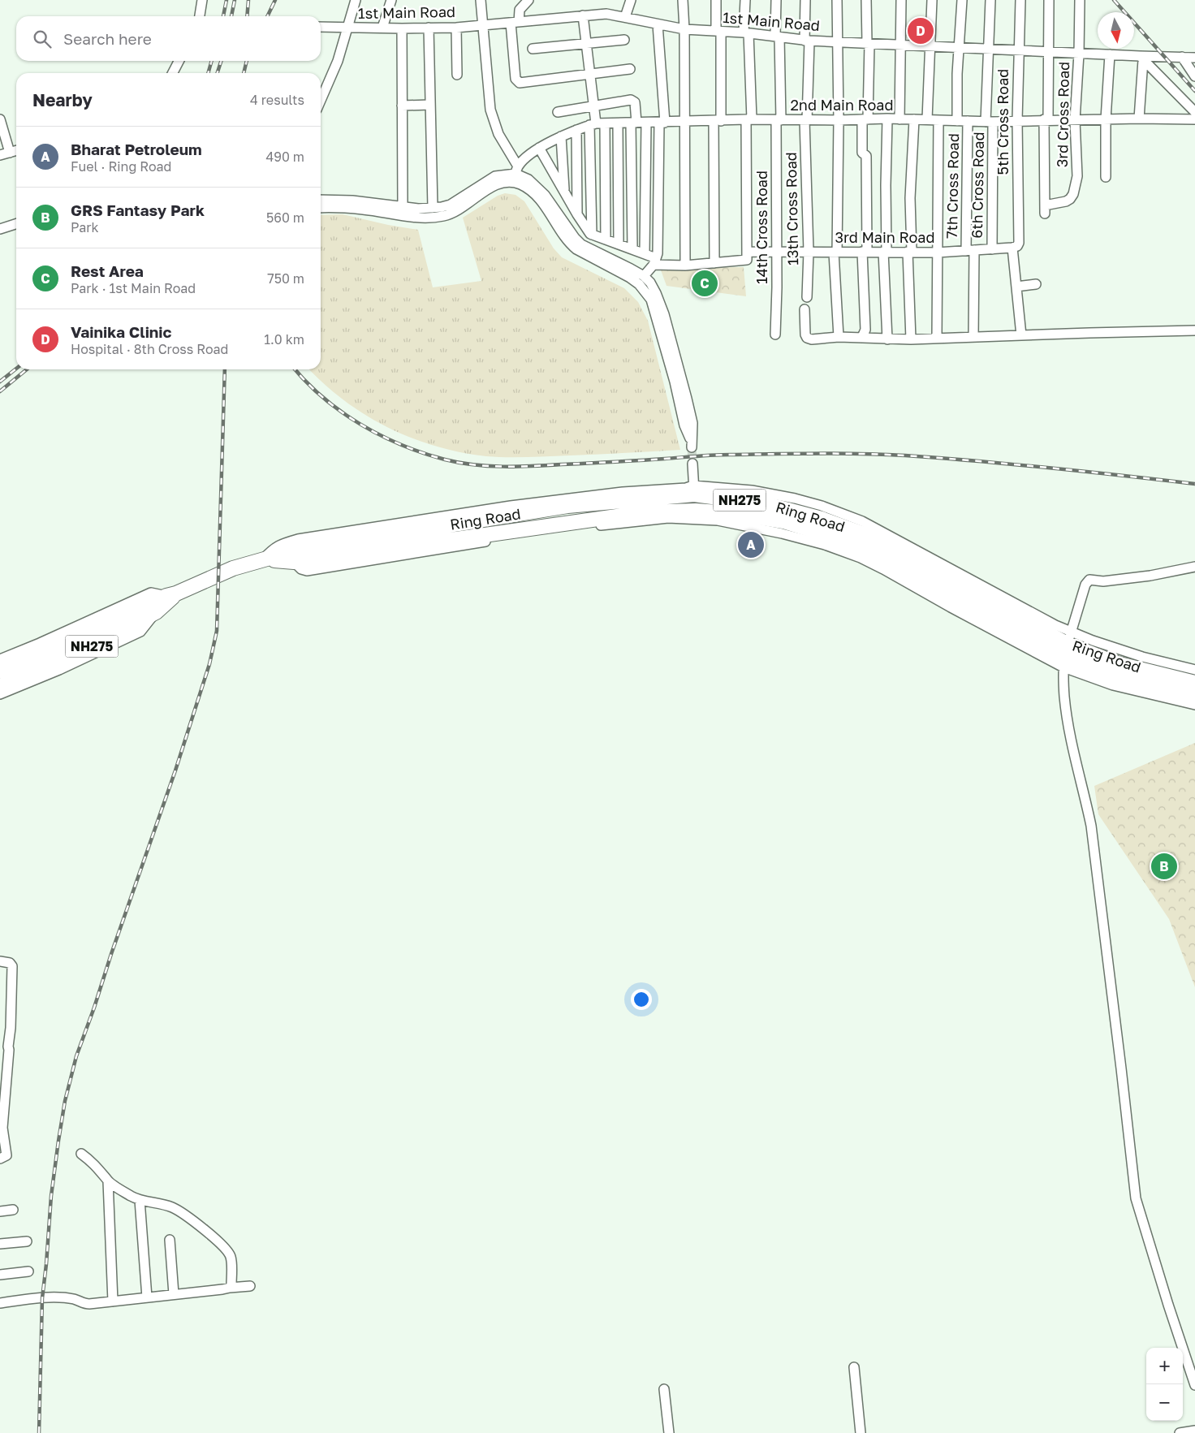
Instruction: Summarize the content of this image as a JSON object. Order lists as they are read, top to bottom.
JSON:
{
  "streets": {
    "highway": ["NH275", "Ring Road"],
    "street": [
      "1st Main Road",
      "2nd Main Road",
      "3rd Cross Road",
      "5th Cross Road",
      "6th Cross Road",
      "7th Cross Road",
      "13th Cross Road",
      "14th Cross Road",
      "3rd Main Road"
    ]
  },
  "crossings": [
    ["1st Main Road", "3rd Cross Road"],
    ["1st Main Road", "5th Cross Road"],
    ["1st Main Road", "6th Cross Road"],
    ["1st Main Road", "7th Cross Road"],
    ["1st Main Road", "13th Cross Road"],
    ["1st Main Road", "14th Cross Road"],
    ["2nd Main Road", "3rd Cross Road"],
    ["2nd Main Road", "5th Cross Road"],
    ["2nd Main Road", "6th Cross Road"],
    ["2nd Main Road", "7th Cross Road"],
    ["2nd Main Road", "13th Cross Road"],
    ["2nd Main Road", "14th Cross Road"],
    ["5th Cross Road", "3rd Main Road"],
    ["6th Cross Road", "3rd Main Road"],
    ["7th Cross Road", "3rd Main Road"],
    ["13th Cross Road", "3rd Main Road"],
    ["14th Cross Road", "3rd Main Road"]
  ],
  "north": "bottom",
  "page": {
    "pins": [
      "D",
      "C",
      "A",
      "B"
    ],
    "search": "Search here",
    "heading": ["Nearby", "4 results"],
    "list": [
      {
        "mark": "A",
        "name": "Bharat Petroleum",
        "note": "Fuel · Ring Road",
        "value": "490 m"
      },
      {
        "mark": "B",
        "name": "GRS Fantasy Park",
        "note": "Park",
        "value": "560 m"
      },
      {
        "mark": "C",
        "name": "Rest Area",
        "note": "Park · 1st Main Road",
        "value": "750 m"
      },
      {
        "mark": "D",
        "name": "Vainika Clinic",
        "note": "Hospital · 8th Cross Road",
        "value": "1.0 km"
      }
    ],
    "map_buttons": ["+", "−"]
  }
}
